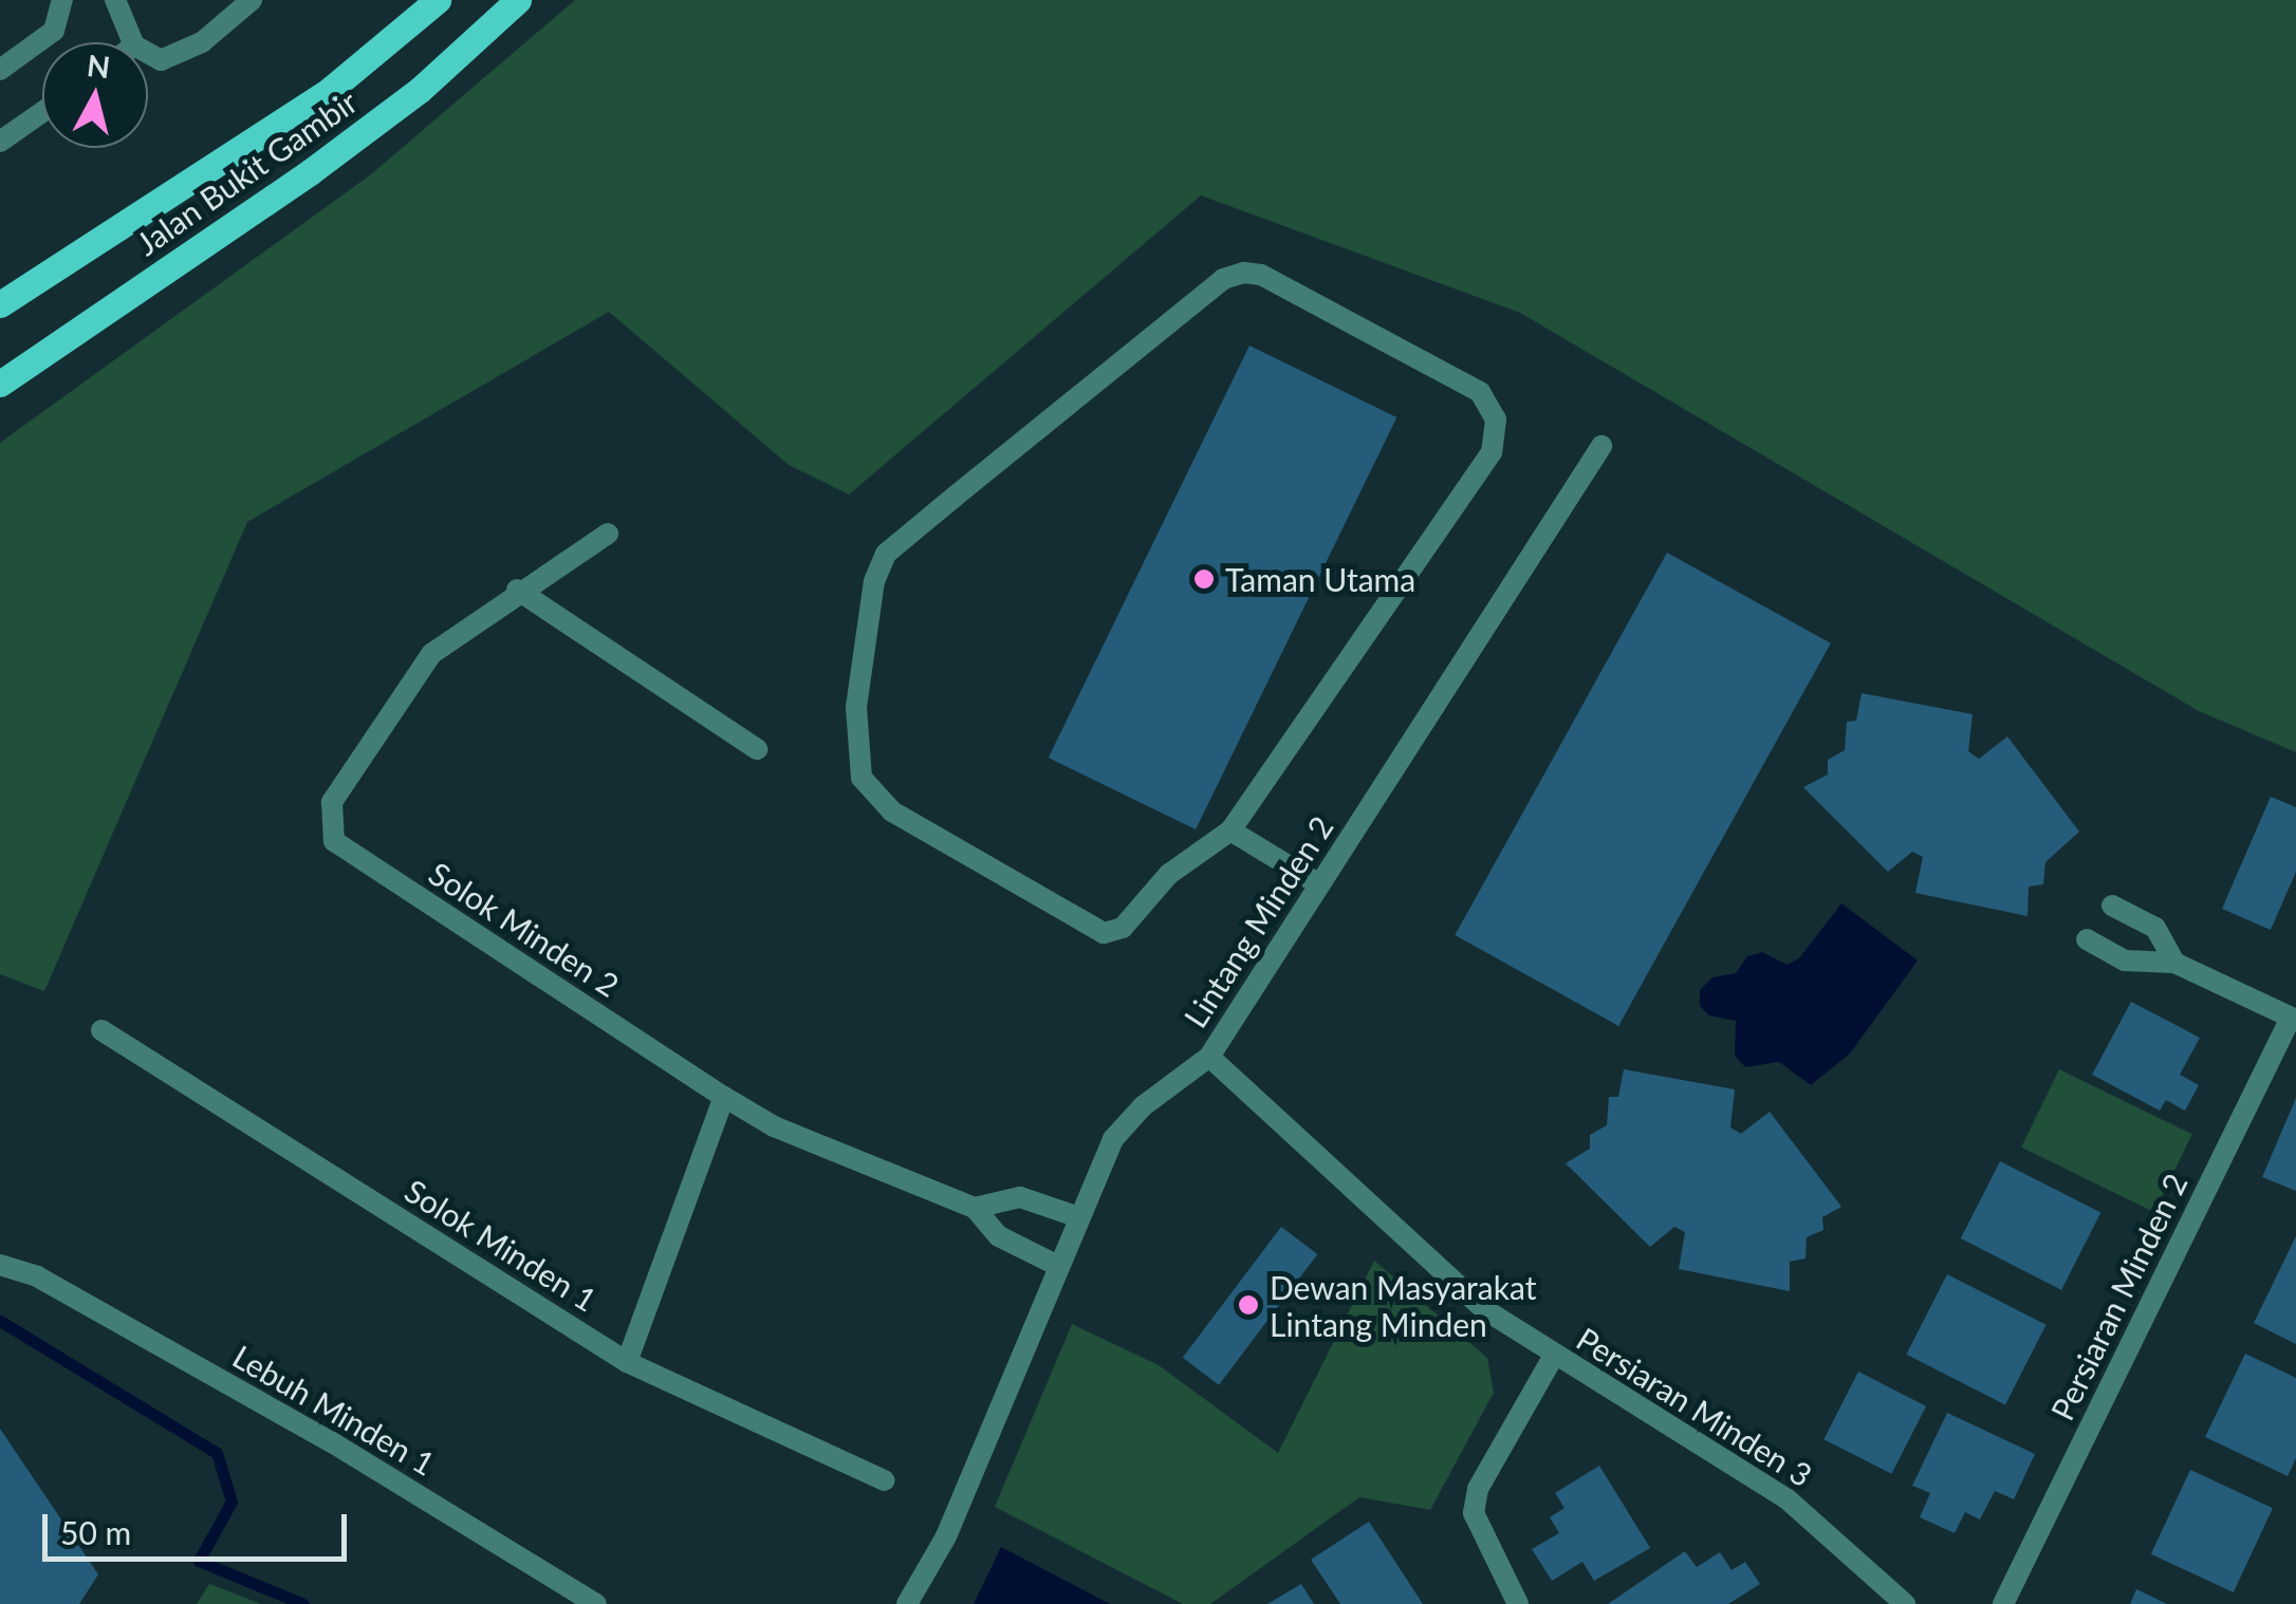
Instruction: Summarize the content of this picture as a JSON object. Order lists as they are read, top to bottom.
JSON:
{
  "streets": {
    "main road": ["Jalan Bukit Gambir"],
    "street": [
      "Lintang Minden 2",
      "Solok Minden 2",
      "Solok Minden 1",
      "Persiaran Minden 2",
      "Persiaran Minden 3",
      "Lebuh Minden 1"
    ]
  },
  "crossings": [
    ["Lintang Minden 2", "Solok Minden 2"],
    ["Lintang Minden 2", "Persiaran Minden 3"]
  ],
  "places": ["Taman Utama", "Dewan Masyarakat Lintang Minden"],
  "scale_bar": "50 m",
  "north": "top"
}
